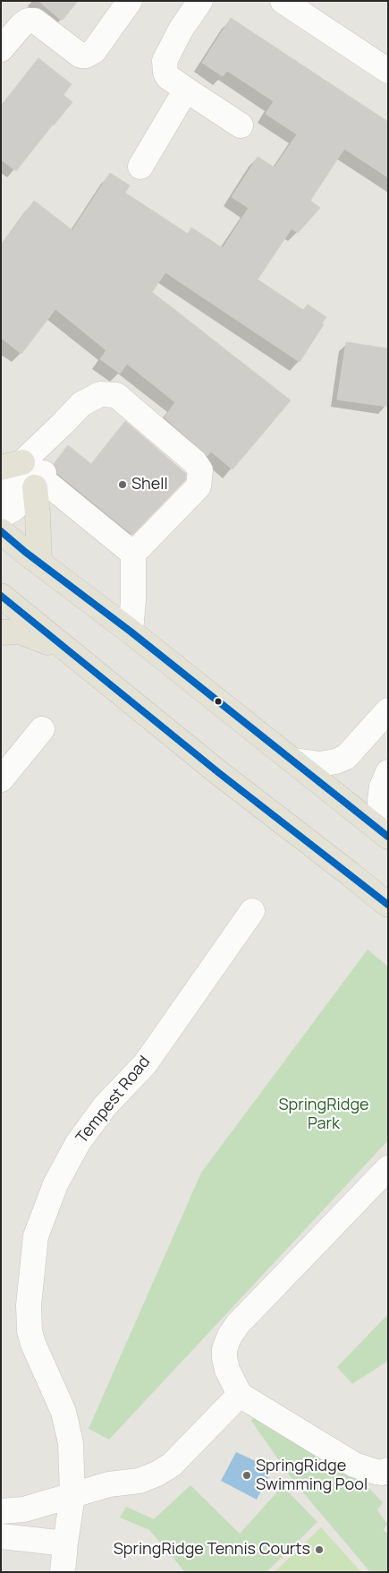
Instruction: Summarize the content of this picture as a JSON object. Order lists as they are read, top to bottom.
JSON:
{
  "streets": {
    "street": ["Tempest Road"]
  },
  "parks": ["SpringRidge Park"],
  "places": ["Shell", "SpringRidge Swimming Pool", "SpringRidge Tennis Courts"]
}
